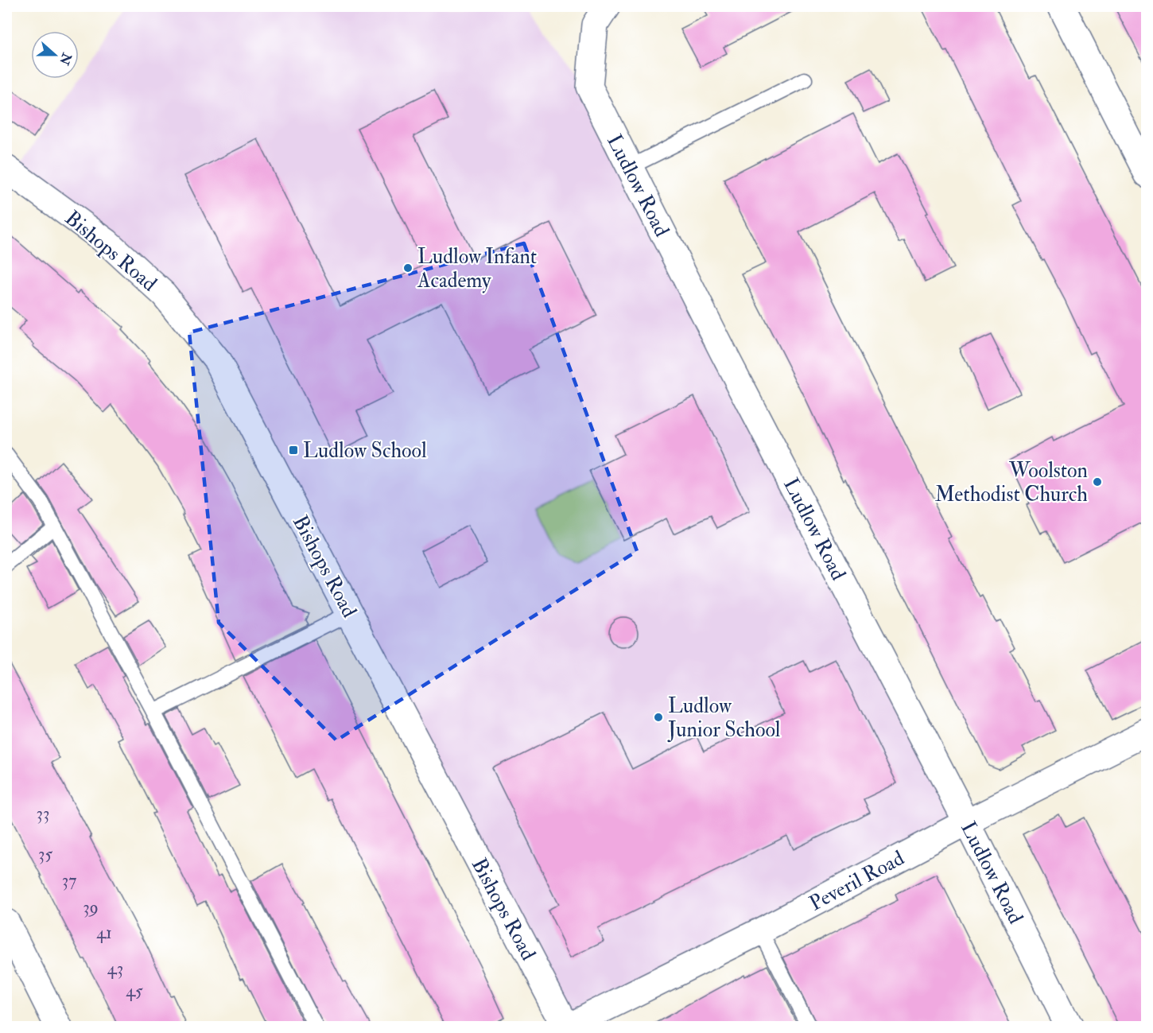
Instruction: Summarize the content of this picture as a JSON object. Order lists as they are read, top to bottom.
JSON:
{
  "streets": {
    "street": ["Ludlow Road", "Bishops Road", "Peveril Road"]
  },
  "crossings": [
    ["Ludlow Road", "Peveril Road"],
    ["Bishops Road", "Peveril Road"]
  ],
  "places": {
    "other": ["Ludlow Infant Academy", "Woolston Methodist Church", "Ludlow Junior School"],
    "transit": ["Ludlow School"]
  },
  "house_numbers": [
    "33",
    "35",
    "37",
    "39",
    "41",
    "43",
    "45"
  ],
  "north": "right"
}
